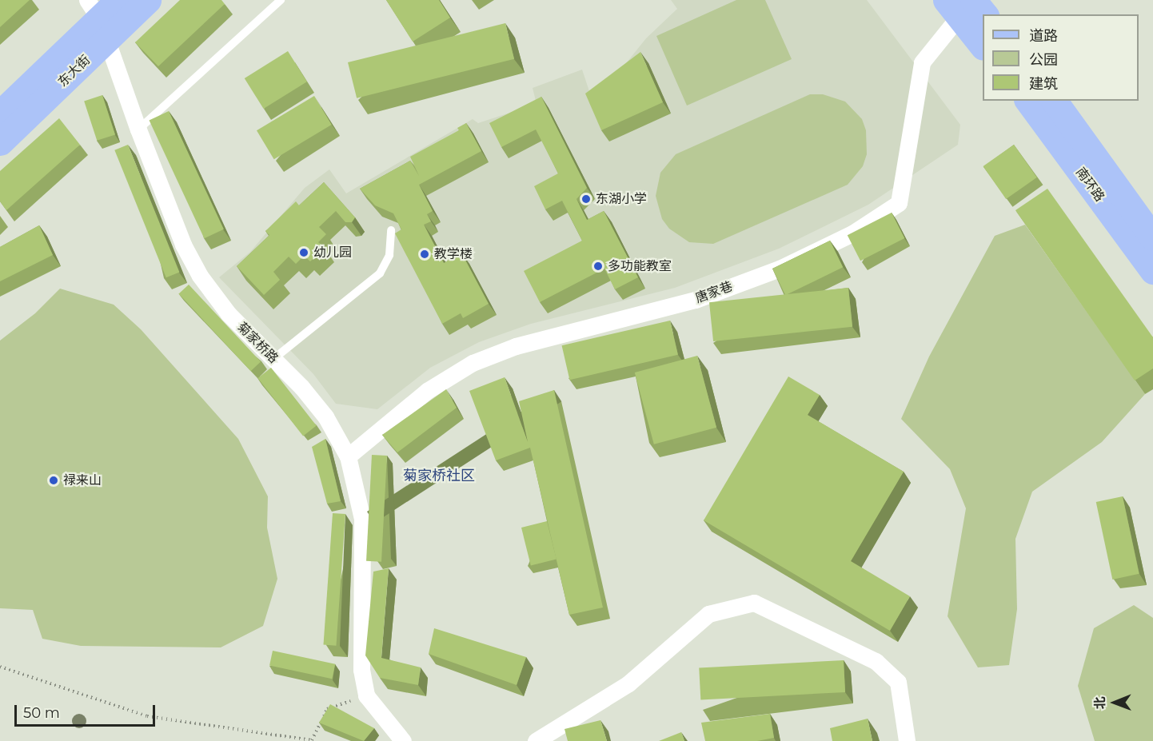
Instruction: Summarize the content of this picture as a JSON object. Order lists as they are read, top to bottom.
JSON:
{
  "streets": {
    "main road": ["东大街", "南环路"],
    "street": ["唐家巷", "菊家桥路"]
  },
  "crossings": [
    ["东大街", "菊家桥路"],
    ["唐家巷", "菊家桥路"]
  ],
  "districts": ["菊家桥社区"],
  "places": [
    "东湖小学",
    "幼儿园",
    "教学楼",
    "多功能教室",
    "禄来山"
  ],
  "legend": ["道路", "公园", "建筑"],
  "scale_bar": "50 m",
  "north": "left"
}
